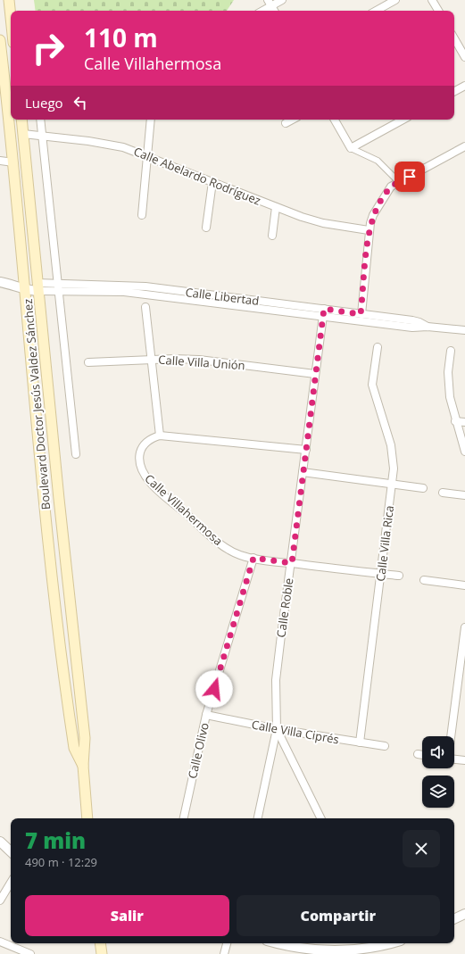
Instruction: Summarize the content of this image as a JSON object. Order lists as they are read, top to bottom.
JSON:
{
  "streets": {
    "main road": ["Boulevard Doctor Jesús Valdez Sánchez"],
    "street": [
      "Calle Abelardo Rodríguez",
      "Calle Libertad",
      "Calle Villa Unión",
      "Calle Villahermosa",
      "Calle Villa Rica",
      "Calle Roble",
      "Calle Villa Ciprés",
      "Calle Olivo"
    ]
  },
  "crossings": [
    ["Calle Abelardo Rodríguez", "Boulevard Doctor Jesús Valdez Sánchez"],
    ["Calle Libertad", "Boulevard Doctor Jesús Valdez Sánchez"],
    ["Calle Libertad", "Calle Roble"],
    ["Calle Villa Unión", "Calle Roble"],
    ["Calle Villahermosa", "Calle Villa Rica"],
    ["Calle Villahermosa", "Calle Roble"],
    ["Calle Villahermosa", "Calle Olivo"],
    ["Calle Villa Rica", "Calle Villa Ciprés"],
    ["Calle Roble", "Calle Villa Ciprés"],
    ["Calle Villa Ciprés", "Calle Olivo"]
  ],
  "page": {
    "turn": ["110 m", "Calle Villahermosa"],
    "then": "Luego",
    "heading": ["7 min", "490 m · 12:29"],
    "buttons": ["Salir", "Compartir"]
  }
}
